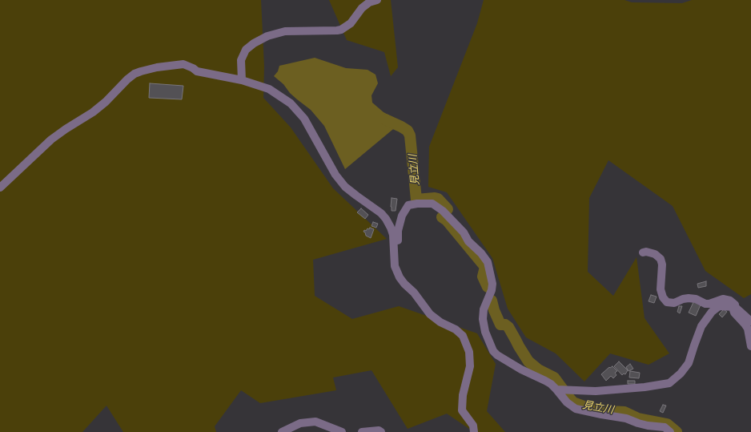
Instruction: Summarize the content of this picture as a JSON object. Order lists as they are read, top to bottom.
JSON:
{
  "water": ["見立川"]
}
